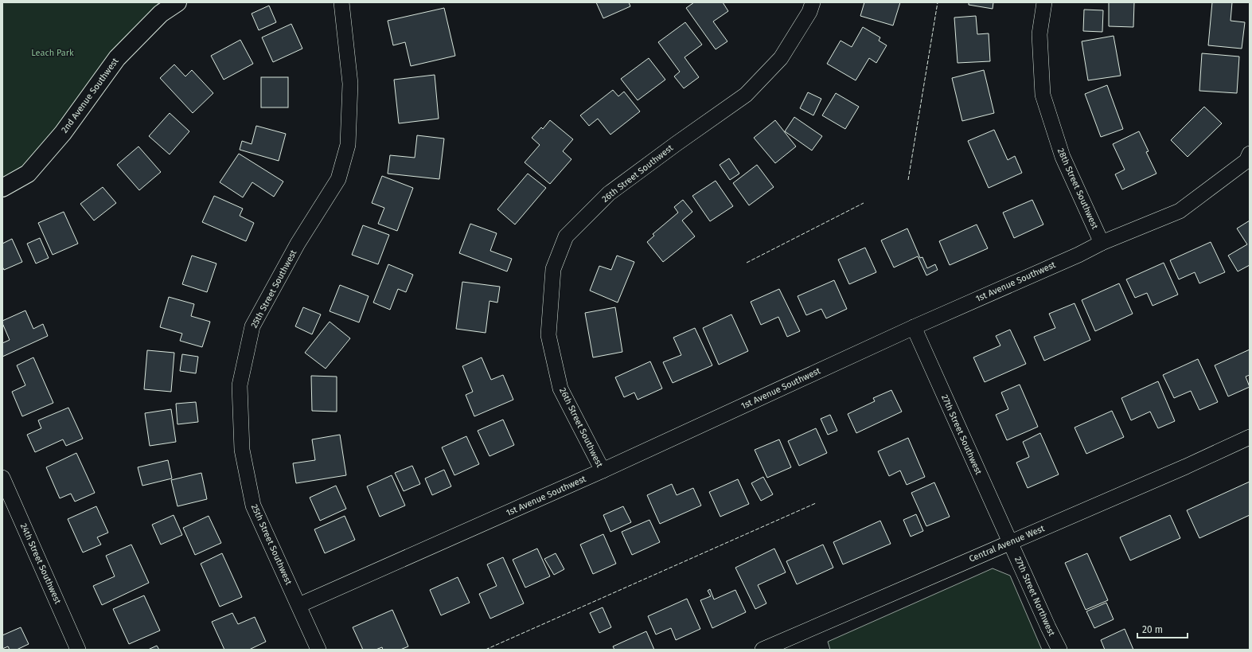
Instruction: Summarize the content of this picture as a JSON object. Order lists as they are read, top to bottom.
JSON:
{
  "streets": {
    "street": [
      "2nd Avenue Southwest",
      "26th Street Southwest",
      "28th Street Southwest",
      "1st Avenue Southwest",
      "25th Street Southwest",
      "27th Street Southwest",
      "Central Avenue West",
      "24th Street Southwest",
      "27th Street Northwest"
    ]
  },
  "crossings": [
    ["26th Street Southwest", "1st Avenue Southwest"],
    ["28th Street Southwest", "1st Avenue Southwest"],
    ["1st Avenue Southwest", "25th Street Southwest"],
    ["1st Avenue Southwest", "27th Street Southwest"],
    ["27th Street Southwest", "Central Avenue West"],
    ["27th Street Southwest", "27th Street Northwest"],
    ["Central Avenue West", "27th Street Northwest"]
  ],
  "parks": ["Leach Park"],
  "scale_bar": "20 m"
}
